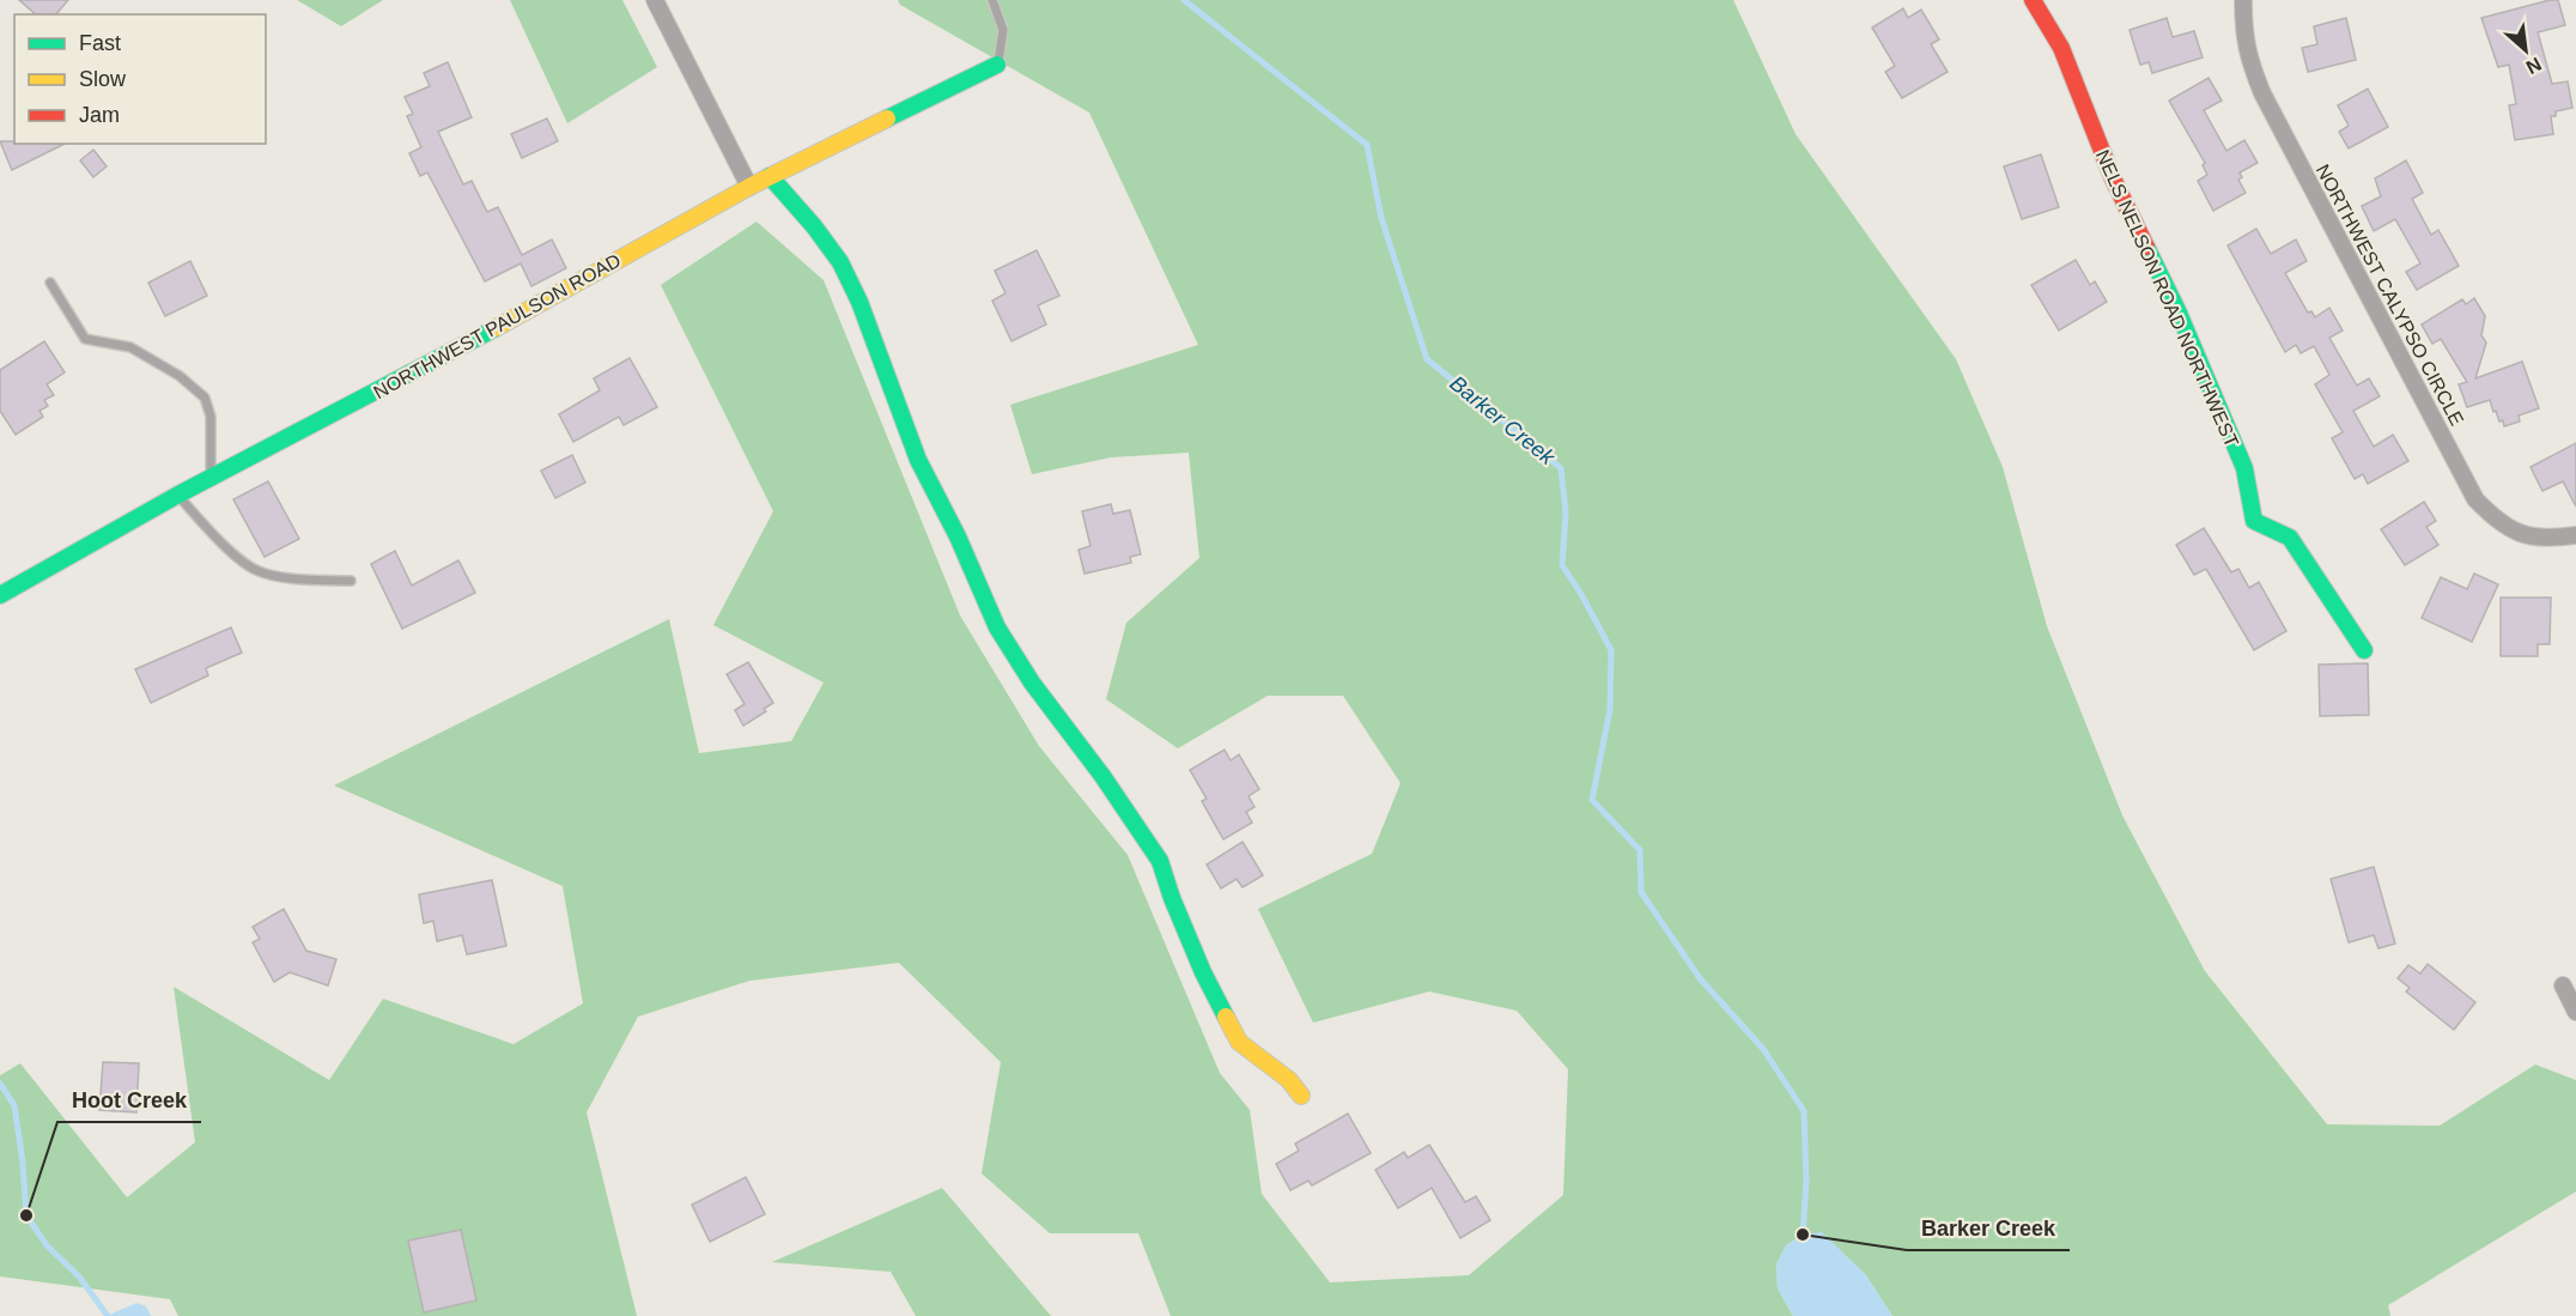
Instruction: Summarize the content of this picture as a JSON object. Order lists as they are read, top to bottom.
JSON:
{
  "streets": {
    "street": ["NORTHWEST CALYPSO CIRCLE", "NELS NELSON ROAD NORTHWEST", "NORTHWEST PAULSON ROAD"]
  },
  "water": ["Barker Creek"],
  "places": ["Hoot Creek", "Barker Creek"],
  "legend": ["Fast", "Slow", "Jam"],
  "north": "bottom right"
}
